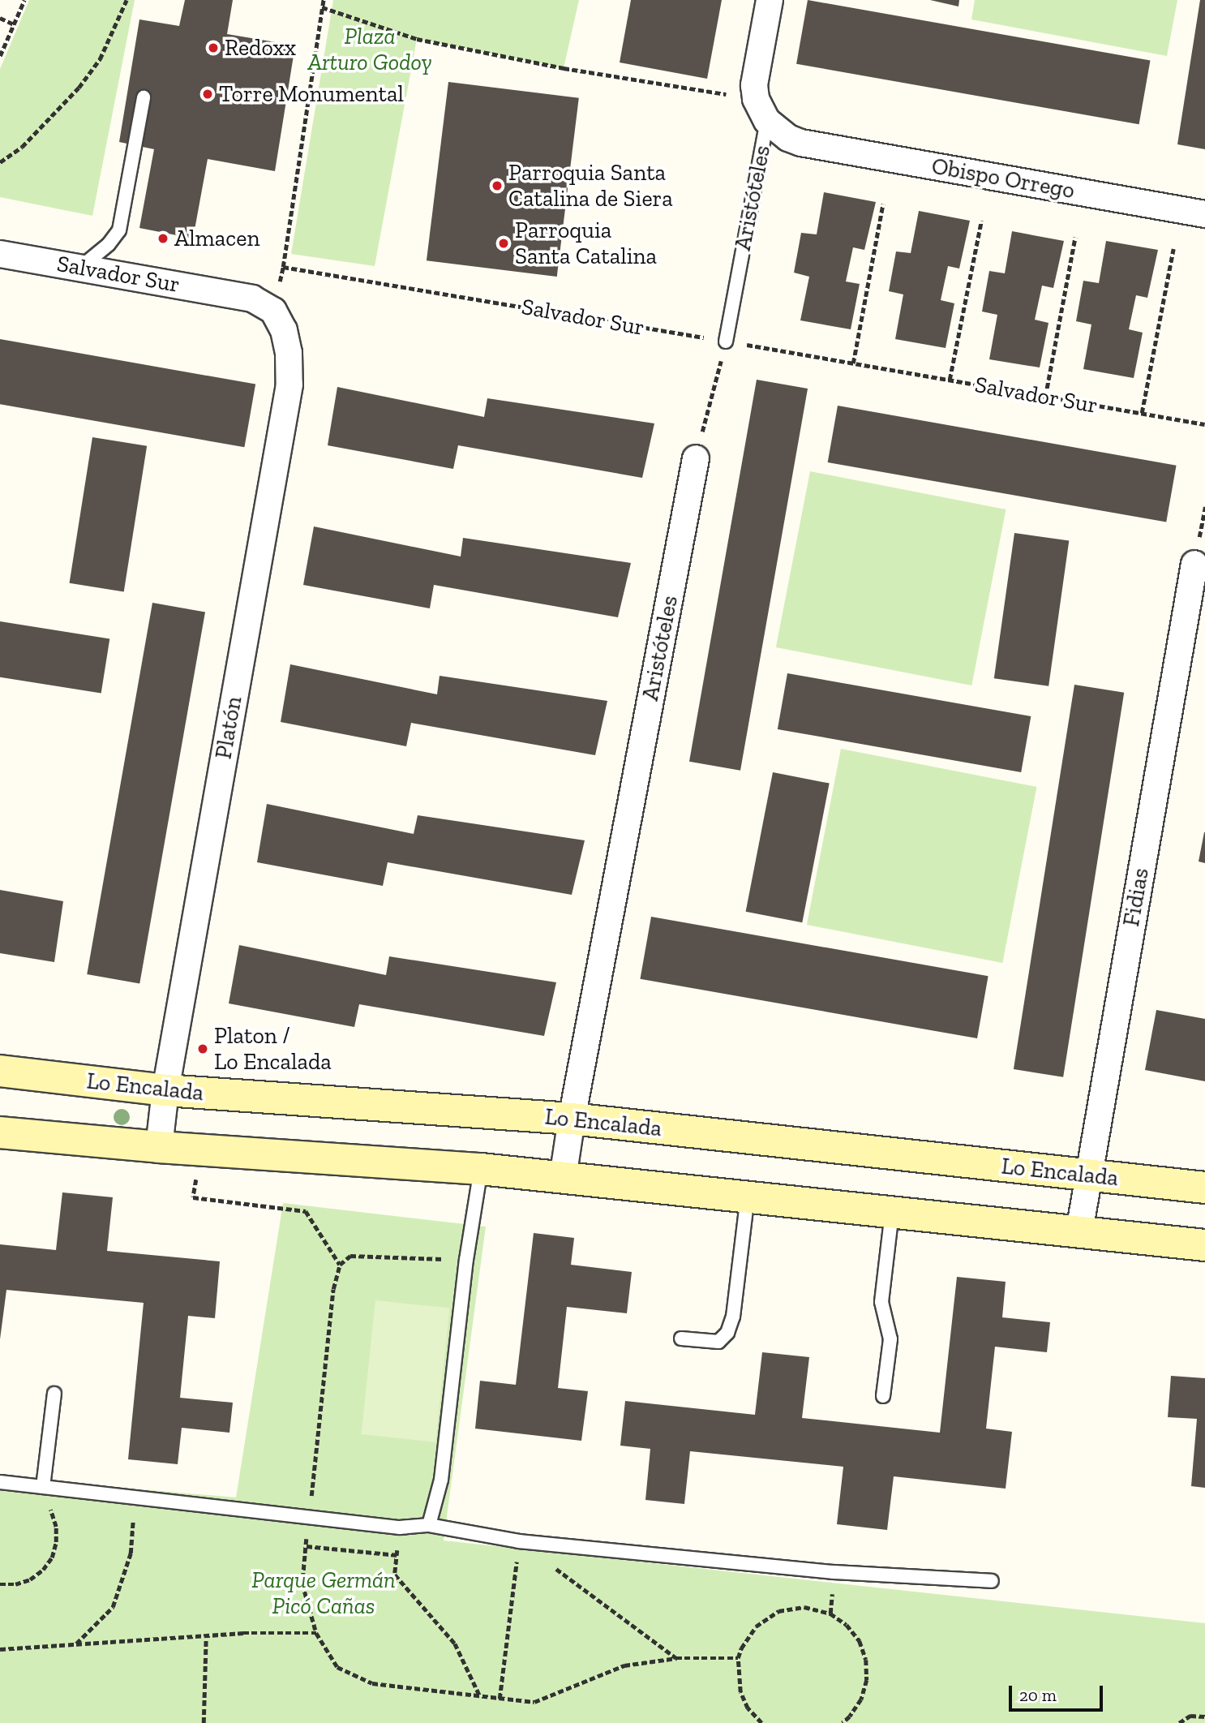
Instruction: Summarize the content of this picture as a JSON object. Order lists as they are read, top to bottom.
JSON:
{
  "streets": {
    "street": [
      "Obispo Orrego",
      "Aristóteles",
      "Salvador Sur",
      "Platón",
      "Fidias",
      "Lo Encalada"
    ]
  },
  "crossings": [
    ["Obispo Orrego", "Aristóteles"],
    ["Aristóteles", "Salvador Sur"],
    ["Aristóteles", "Lo Encalada"],
    ["Salvador Sur", "Platón"],
    ["Platón", "Lo Encalada"],
    ["Fidias", "Lo Encalada"]
  ],
  "parks": ["Plaza Arturo Godoy", "Parque Germán Picó Cañas"],
  "places": [
    "Redoxx",
    "Torre Monumental",
    "Parroquia Santa Catalina de Siera",
    "Almacen",
    "Parroquia Santa Catalina",
    "Platon / Lo Encalada"
  ],
  "scale_bar": "20 m"
}
